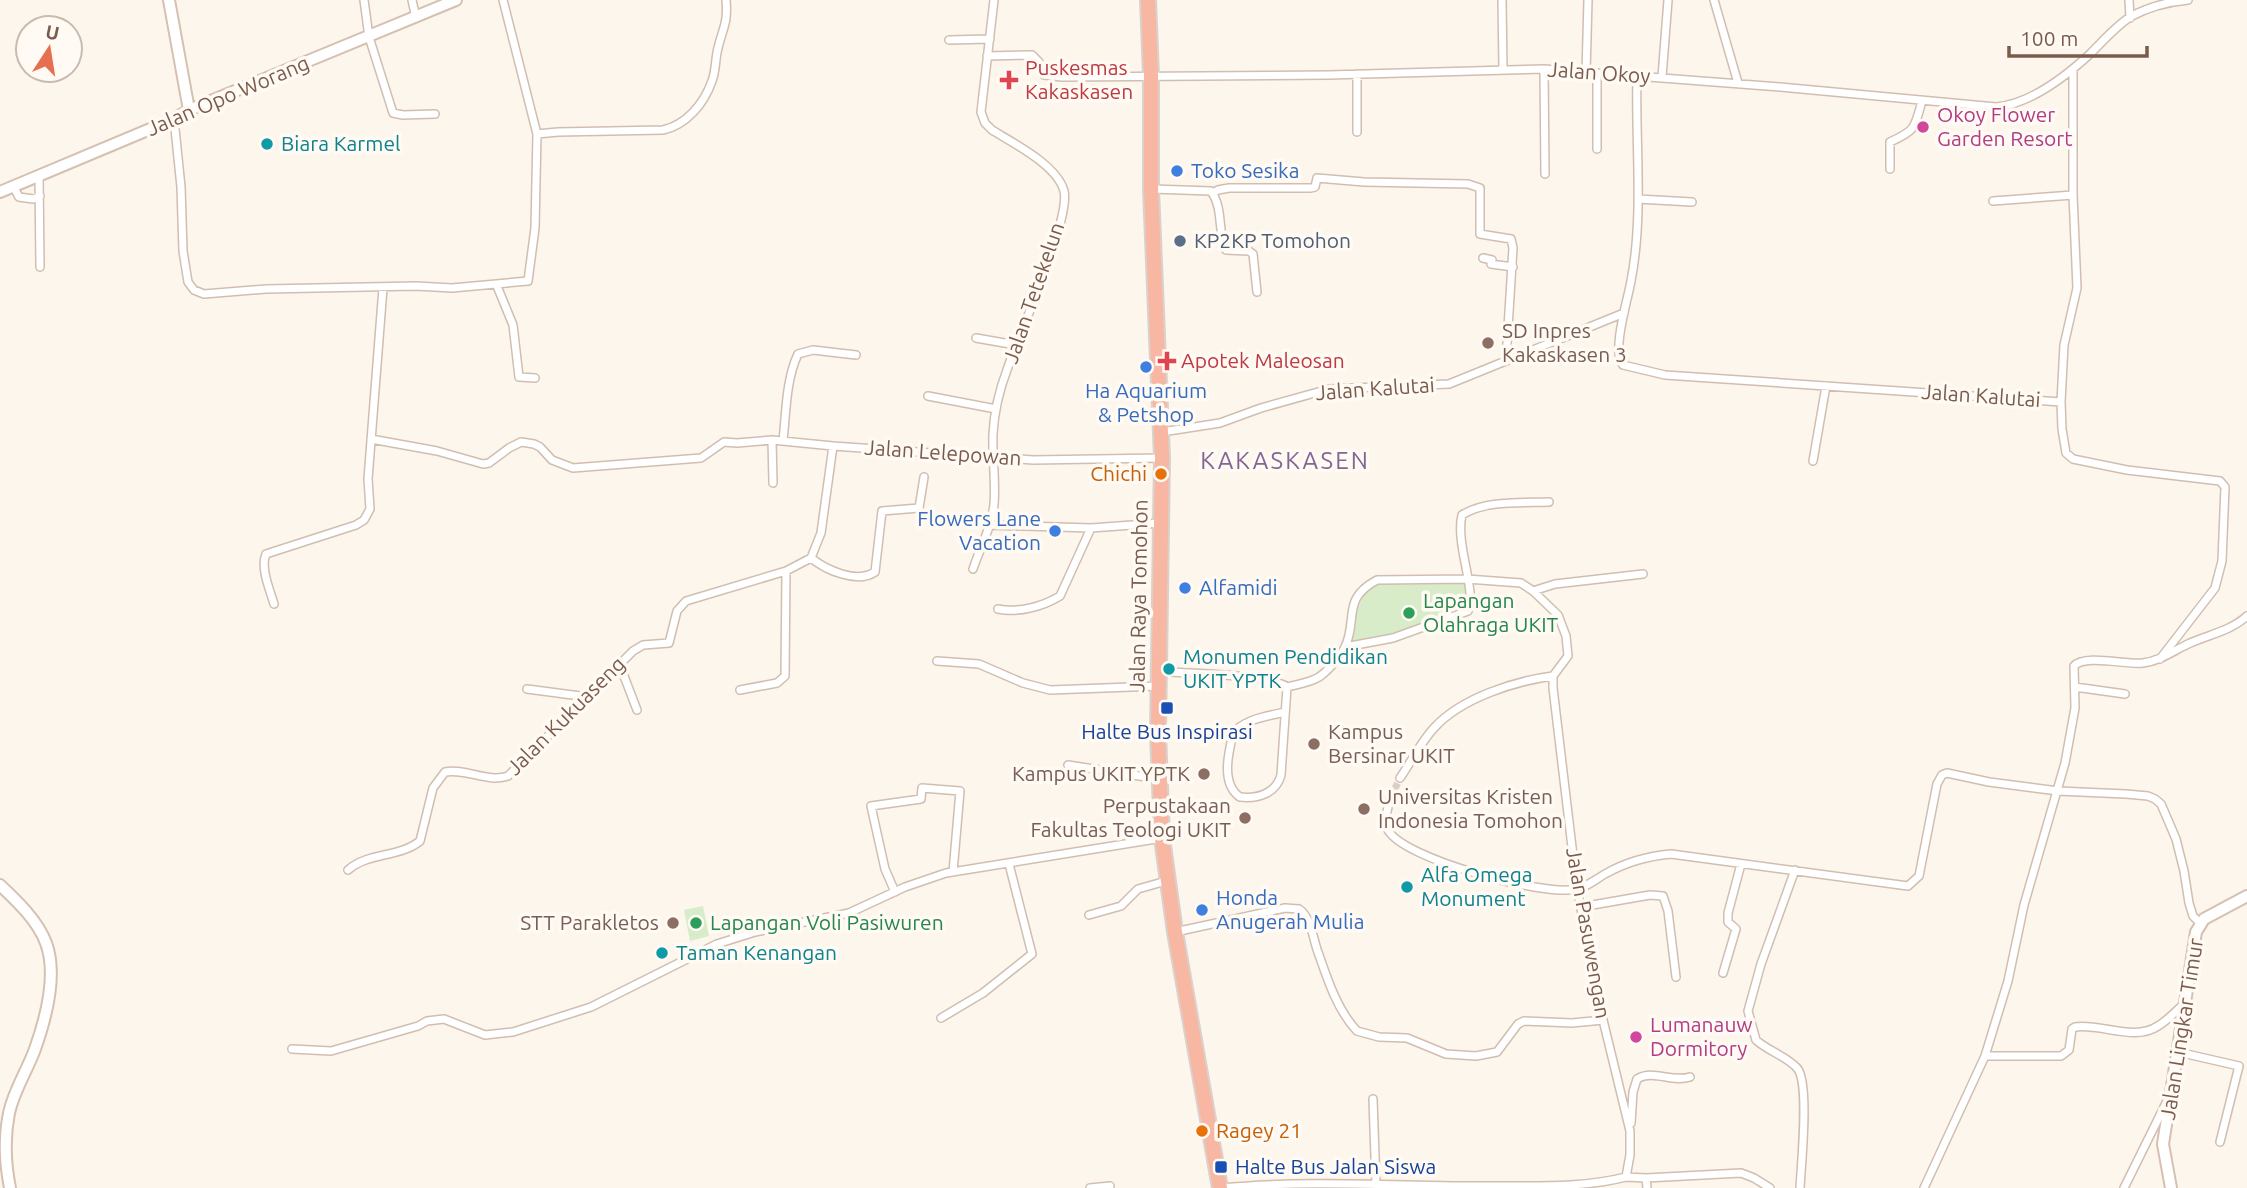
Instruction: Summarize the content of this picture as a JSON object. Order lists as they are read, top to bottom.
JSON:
{
  "streets": {
    "highway": ["Jalan Raya Tomohon"],
    "street": [
      "Jalan Okoy",
      "Jalan Opo Worang",
      "Jalan Tetekelun",
      "Jalan Kalutai",
      "Jalan Lelepowan",
      "Jalan Kukuaseng",
      "Jalan Pasuwengan",
      "Jalan Lingkar Timur"
    ]
  },
  "crossings": [
    ["Jalan Okoy", "Jalan Tetekelun"],
    ["Jalan Okoy", "Jalan Kalutai"],
    ["Jalan Okoy", "Jalan Raya Tomohon"],
    ["Jalan Tetekelun", "Jalan Lelepowan"],
    ["Jalan Kalutai", "Jalan Raya Tomohon"],
    ["Jalan Lelepowan", "Jalan Raya Tomohon"]
  ],
  "districts": ["KAKASKASEN"],
  "places": {
    "health": ["Puskesmas Kakaskasen", "Apotek Maleosan"],
    "other": [
      "Okoy Flower Garden Resort",
      "Biara Karmel",
      "Toko Sesika",
      "KP2KP Tomohon",
      "SD Inpres Kakaskasen 3",
      "Ha Aquarium & Petshop",
      "Chichi",
      "Flowers Lane Vacation",
      "Alfamidi",
      "Lapangan Olahraga UKIT",
      "Monumen Pendidikan UKIT YPTK",
      "Kampus Bersinar UKIT",
      "Kampus UKIT YPTK",
      "Universitas Kristen Indonesia Tomohon",
      "Perpustakaan Fakultas Teologi UKIT",
      "Alfa Omega Monument",
      "Honda Anugerah Mulia",
      "STT Parakletos",
      "Lapangan Voli Pasiwuren",
      "Taman Kenangan",
      "Lumanauw Dormitory",
      "Ragey 21"
    ],
    "transit": ["Halte Bus Inspirasi", "Halte Bus Jalan Siswa"]
  },
  "scale_bar": "100 m",
  "north": "top"
}
